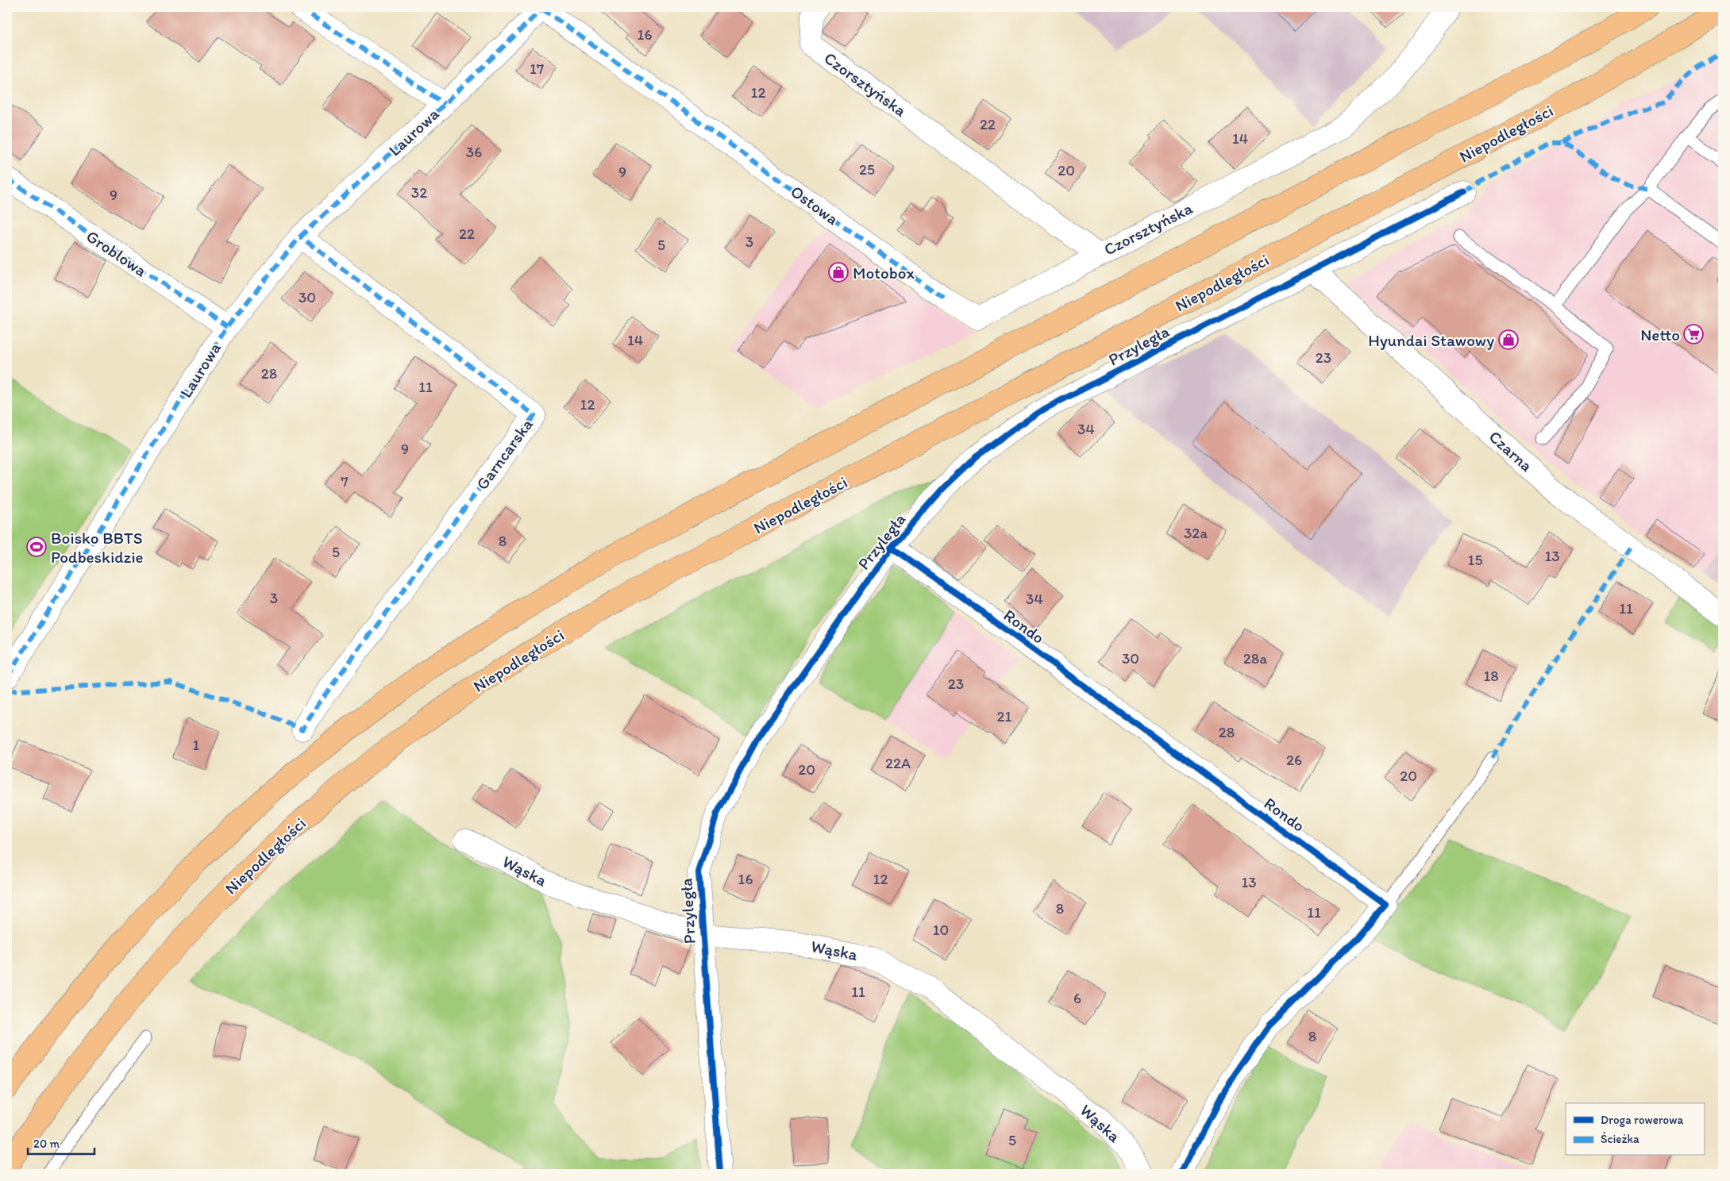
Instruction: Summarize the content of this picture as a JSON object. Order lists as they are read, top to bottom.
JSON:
{
  "streets": {
    "highway": ["Niepodległości"],
    "street": [
      "Czorsztyńska",
      "Laurowa",
      "Ostowa",
      "Groblowa",
      "Przyległa",
      "Czarna",
      "Garncarska",
      "Rondo",
      "Wąska"
    ]
  },
  "crossings": [
    ["Czorsztyńska", "Ostowa"],
    ["Laurowa", "Ostowa"],
    ["Laurowa", "Groblowa"],
    ["Laurowa", "Garncarska"],
    ["Przyległa", "Czarna"],
    ["Przyległa", "Rondo"],
    ["Przyległa", "Wąska"]
  ],
  "places": {
    "shop": ["Motobox", "Hyundai Stawowy"],
    "supermarket": ["Netto"],
    "sports": ["Boisko BBTS Podbeskidzie"]
  },
  "house_numbers": [
    "16",
    "17",
    "12",
    "22",
    "14",
    "36",
    "25",
    "20",
    "9",
    "32",
    "9",
    "22",
    "3",
    "5",
    "30",
    "14",
    "23",
    "28",
    "11",
    "12",
    "34",
    "9",
    "7",
    "32a",
    "8",
    "5",
    "13",
    "15",
    "3",
    "34",
    "11",
    "30",
    "28a",
    "18",
    "23",
    "21",
    "28",
    "1",
    "26",
    "22A",
    "20",
    "20",
    "16",
    "12",
    "13",
    "8",
    "11",
    "10",
    "11",
    "6",
    "8",
    "5"
  ],
  "legend": ["Droga rowerowa", "Ścieżka"],
  "scale_bar": "20 m"
}
